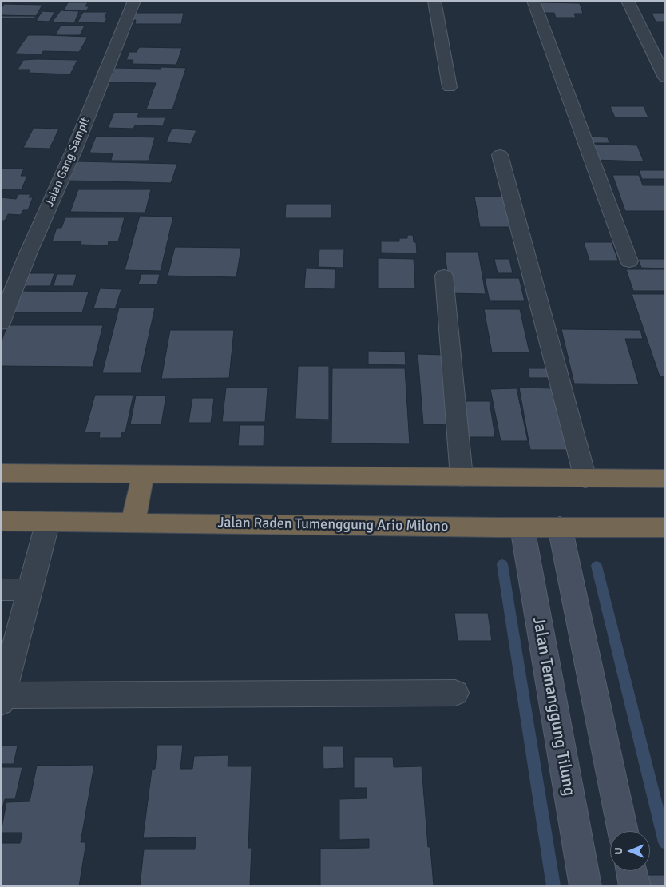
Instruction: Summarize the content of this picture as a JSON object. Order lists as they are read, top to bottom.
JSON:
{
  "streets": {
    "highway": ["Jalan Raden Tumenggung Ario Milono"],
    "street": ["Jalan Gang Sampit", "Jalan Temanggung Tilung"]
  },
  "crossings": [
    ["Jalan Raden Tumenggung Ario Milono", "Jalan Temanggung Tilung"]
  ],
  "north": "left"
}
